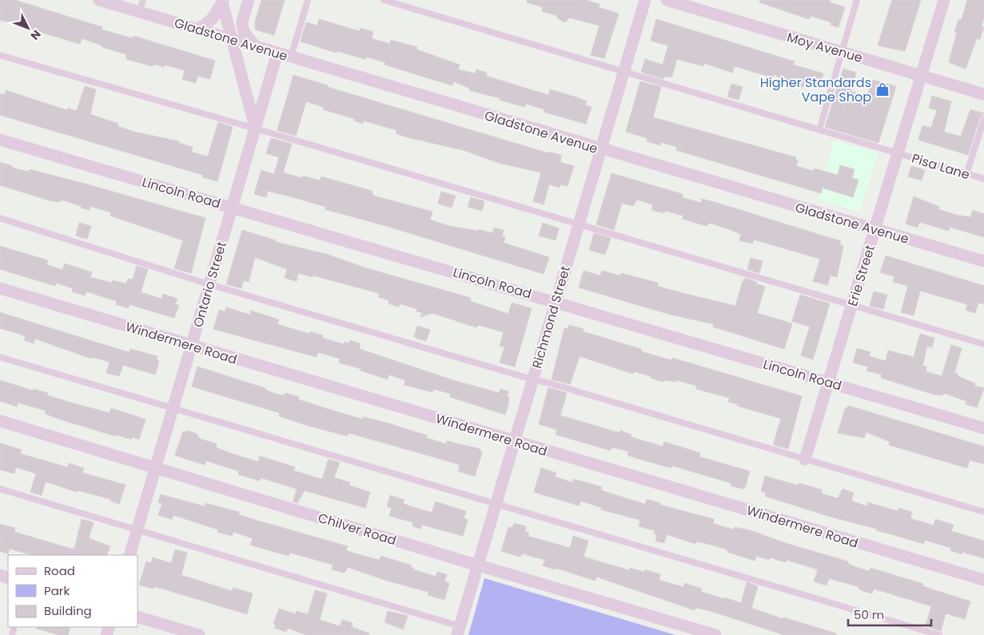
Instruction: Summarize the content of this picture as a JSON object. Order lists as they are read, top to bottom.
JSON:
{
  "streets": {
    "street": [
      "Gladstone Avenue",
      "Moy Avenue",
      "Lincoln Road",
      "Erie Street",
      "Ontario Street",
      "Richmond Street",
      "Windermere Road",
      "Chilver Road"
    ],
    "lane": ["Pisa Lane"]
  },
  "crossings": [
    ["Gladstone Avenue", "Erie Street"],
    ["Gladstone Avenue", "Ontario Street"],
    ["Gladstone Avenue", "Richmond Street"],
    ["Moy Avenue", "Erie Street"],
    ["Pisa Lane", "Erie Street"],
    ["Pisa Lane", "Richmond Street"],
    ["Lincoln Road", "Erie Street"],
    ["Lincoln Road", "Ontario Street"],
    ["Lincoln Road", "Richmond Street"],
    ["Ontario Street", "Windermere Road"],
    ["Ontario Street", "Chilver Road"],
    ["Richmond Street", "Windermere Road"],
    ["Richmond Street", "Chilver Road"]
  ],
  "places": {
    "shop": ["Higher Standards Vape Shop"]
  },
  "legend": ["Road", "Park", "Building"],
  "scale_bar": "50 m",
  "north": "bottom right"
}
